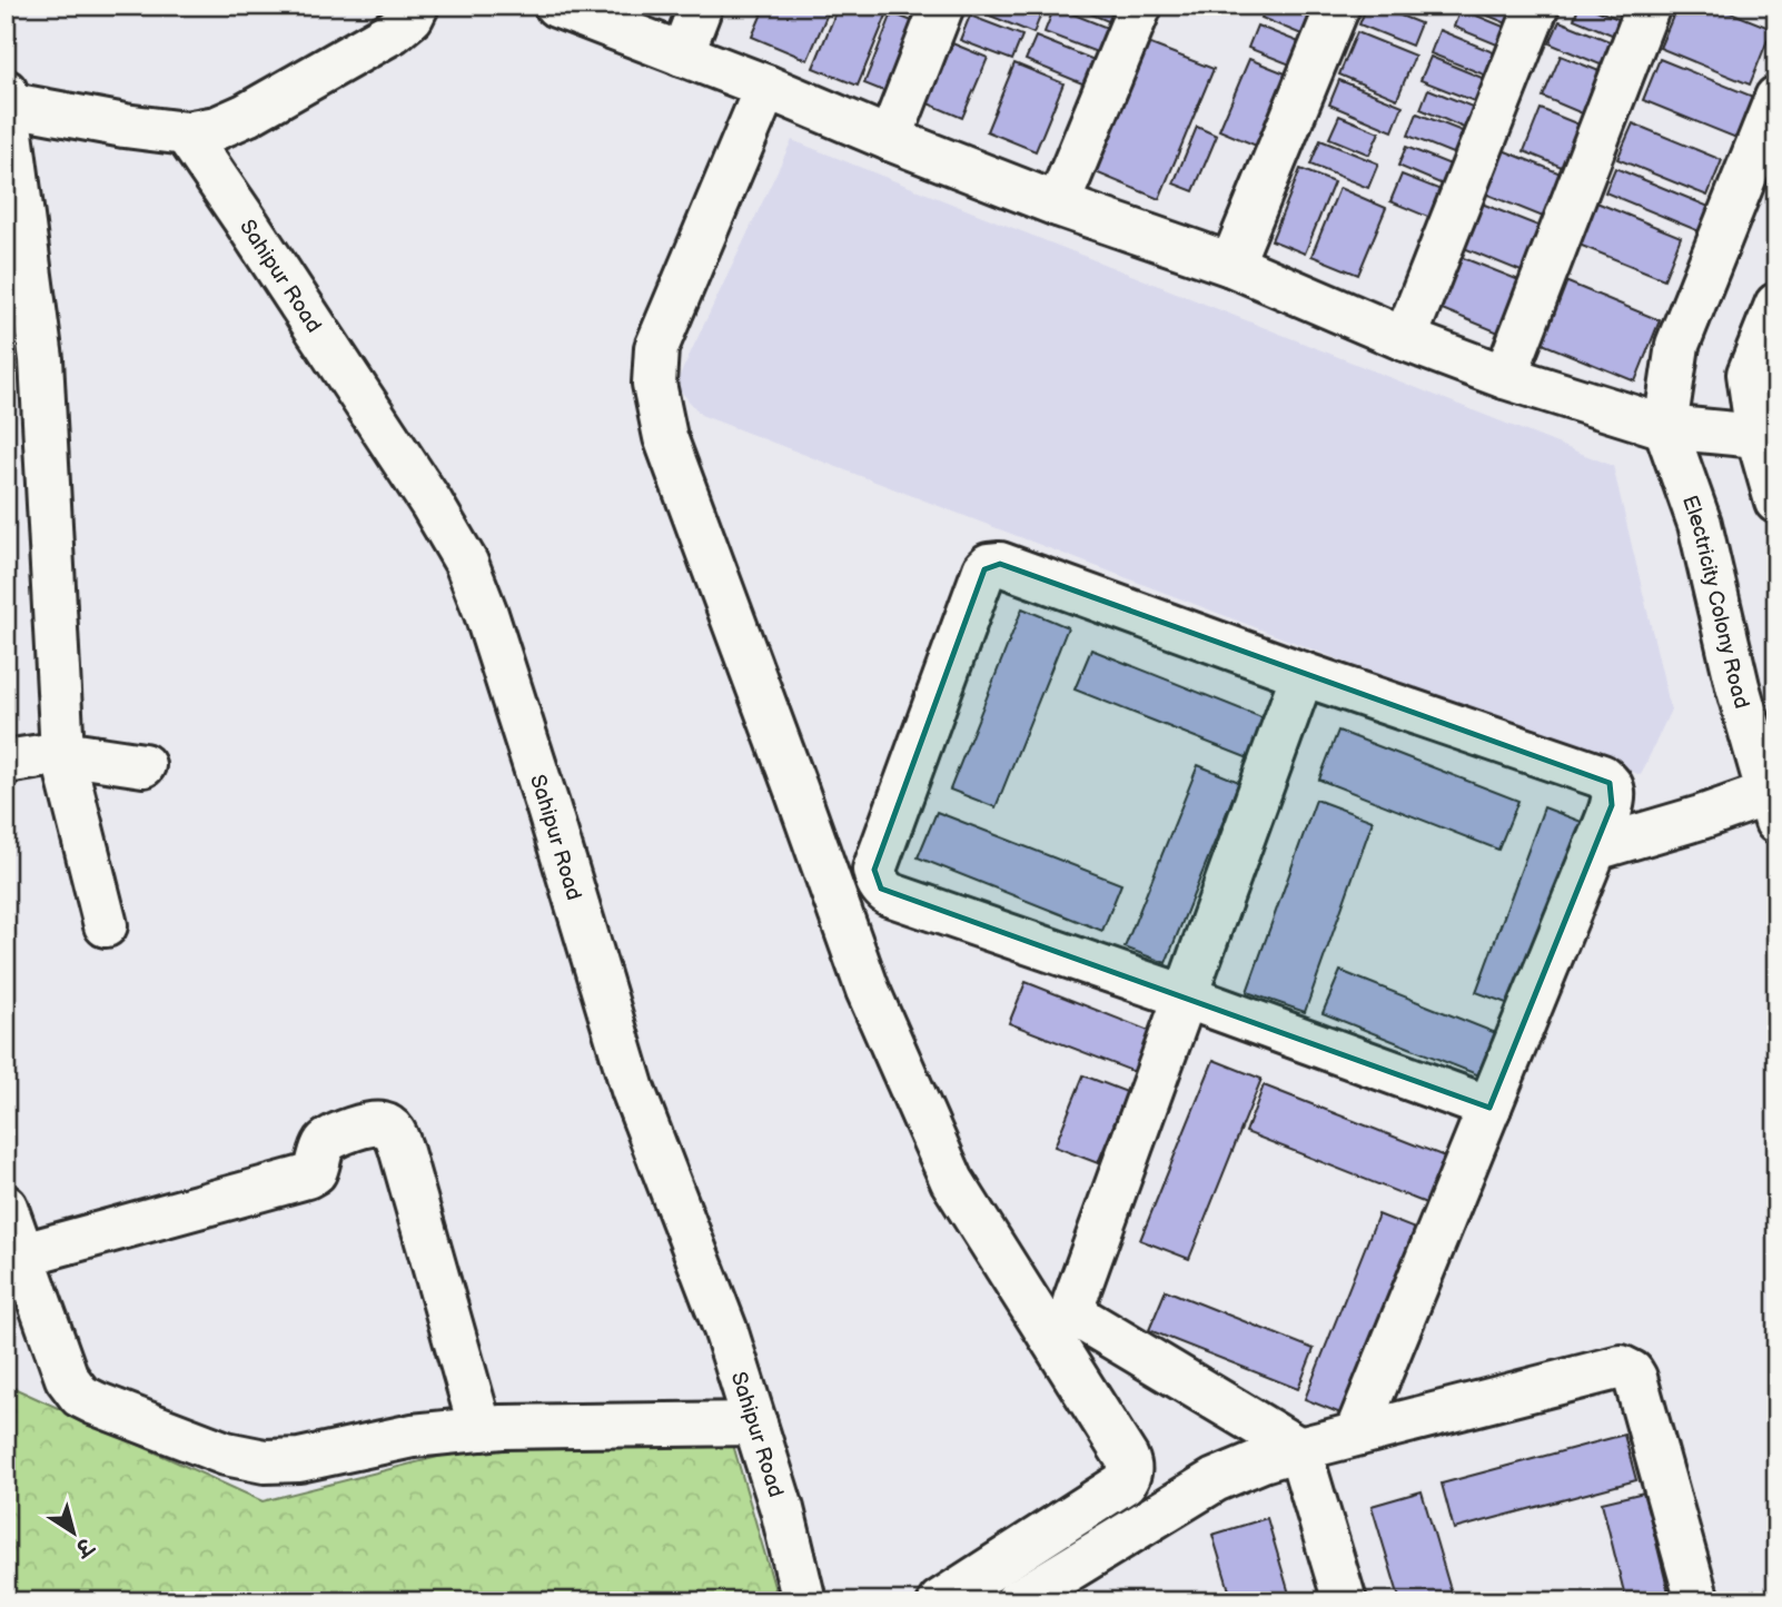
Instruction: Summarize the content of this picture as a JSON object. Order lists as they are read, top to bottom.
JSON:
{
  "streets": {
    "street": ["Sahipur Road", "Electricity Colony Road"]
  },
  "north": "bottom right"
}
